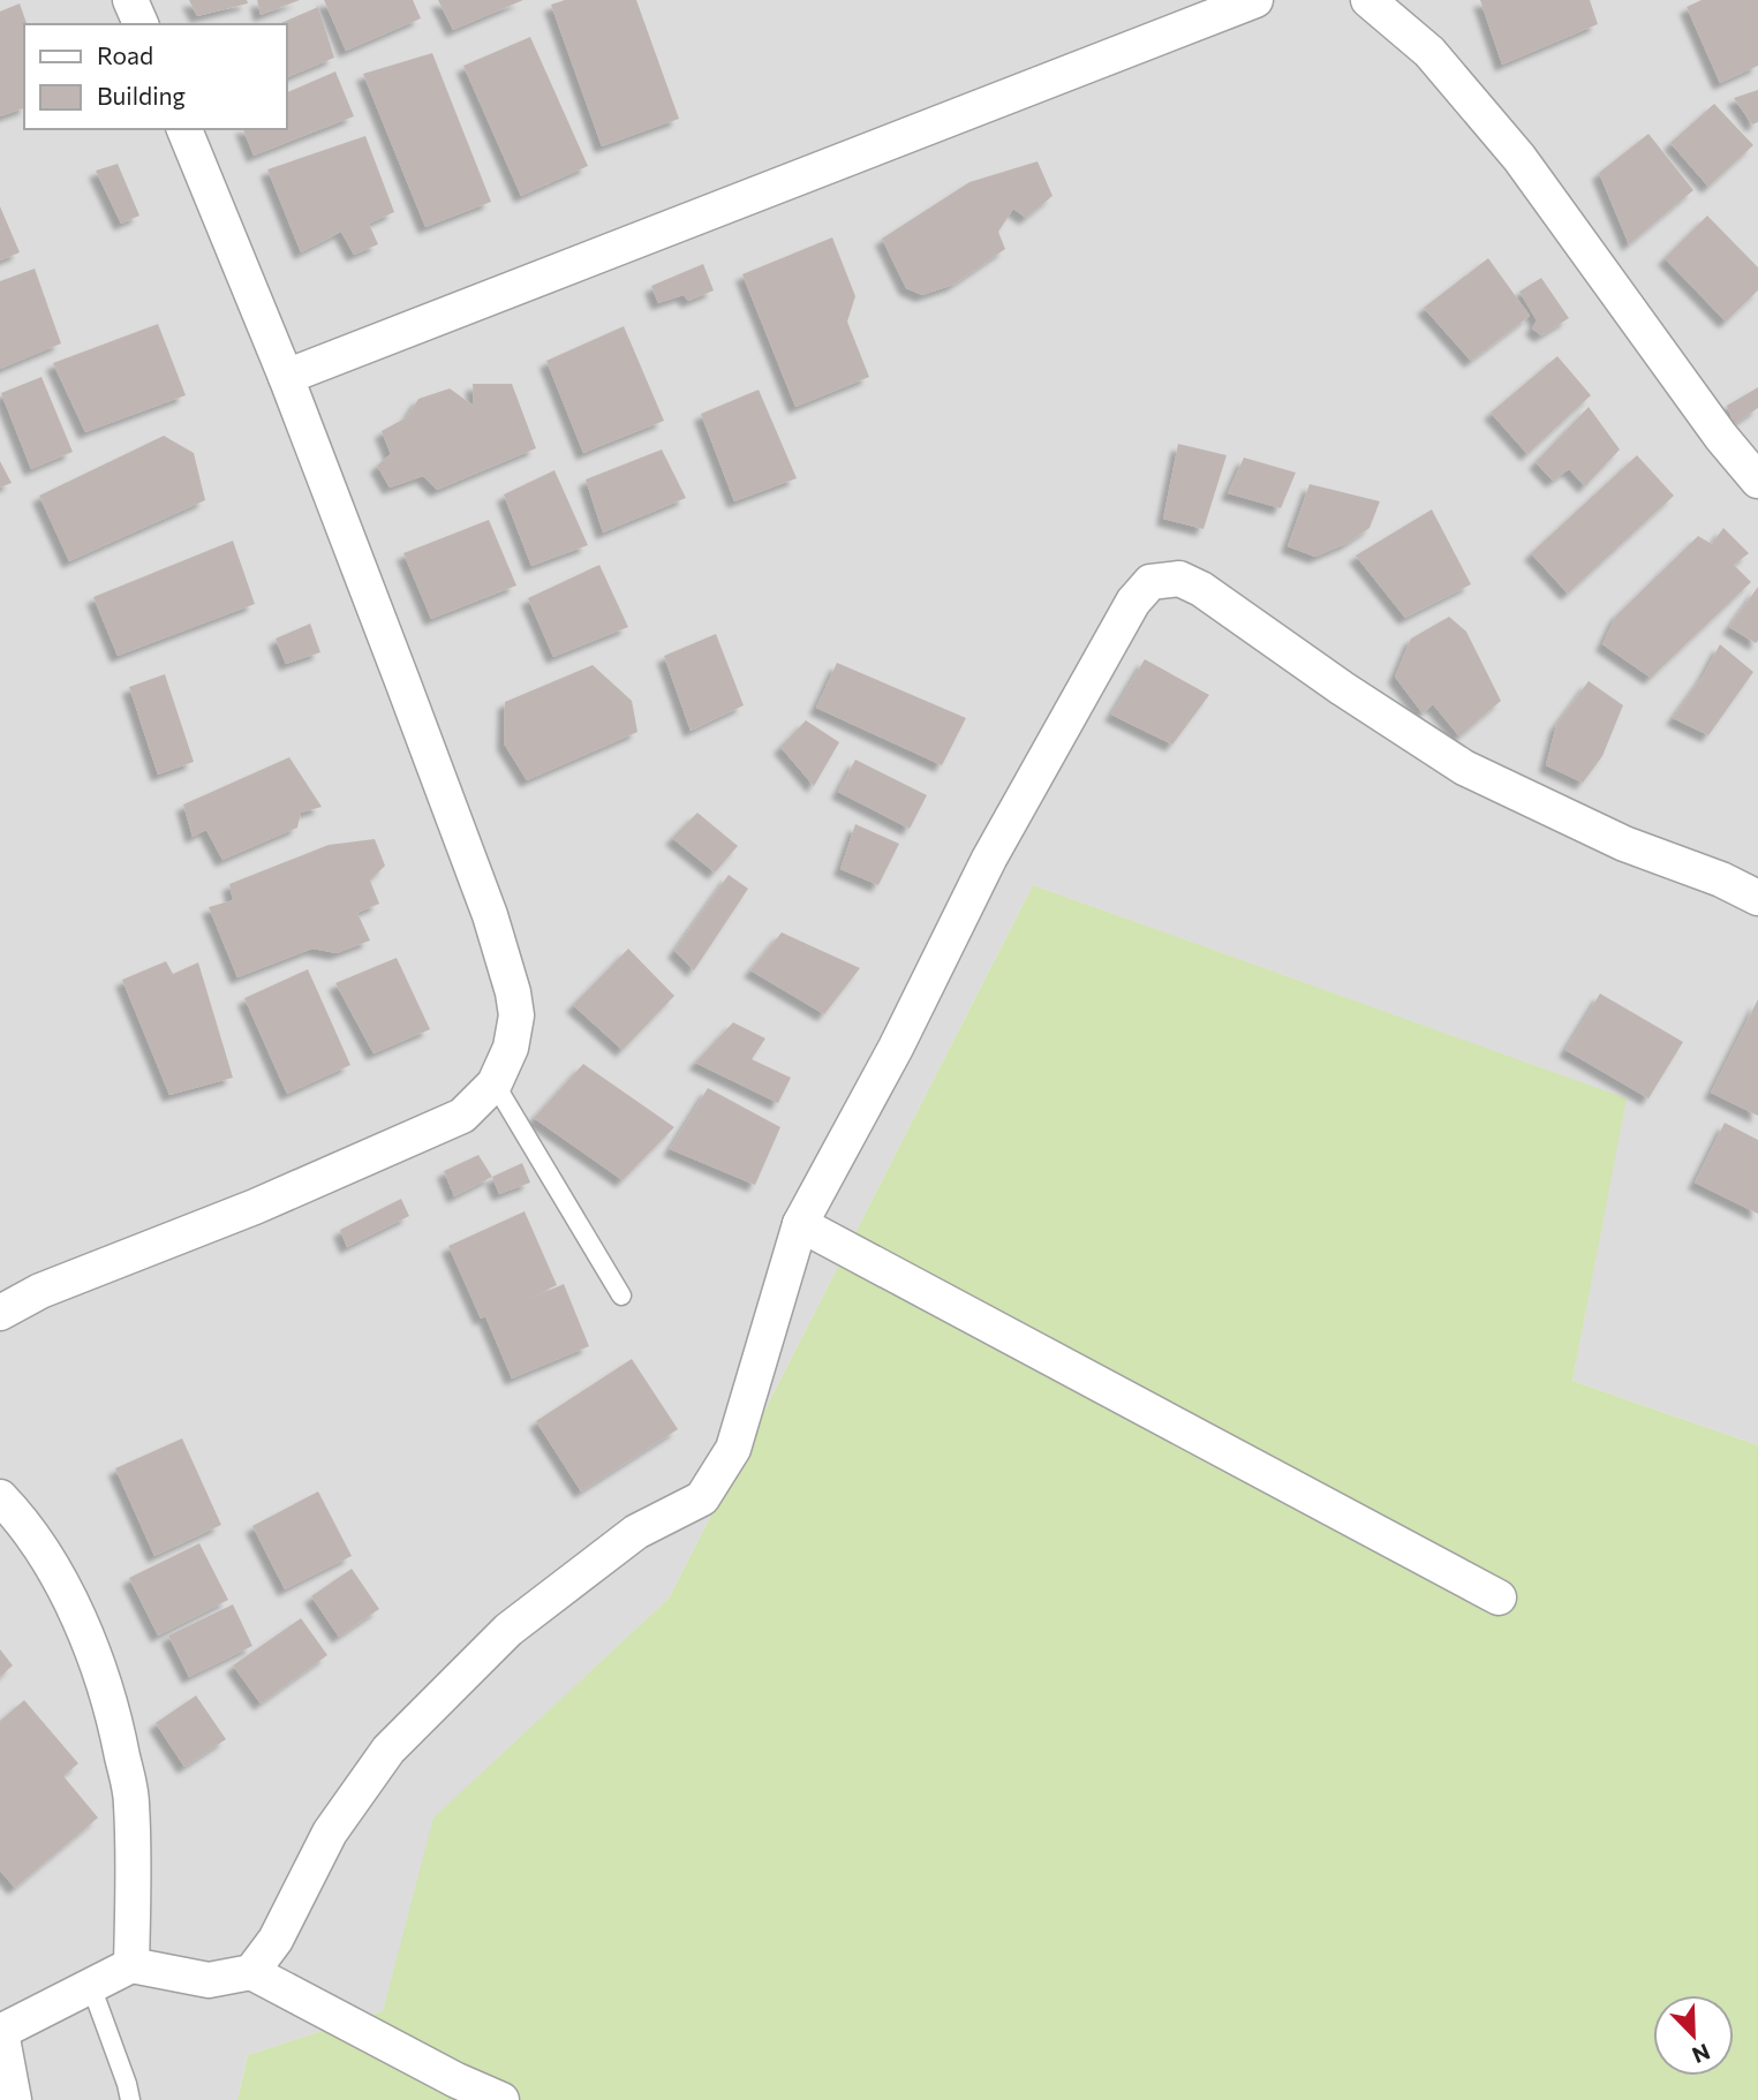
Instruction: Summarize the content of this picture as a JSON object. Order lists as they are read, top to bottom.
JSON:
{
  "legend": ["Road", "Building"],
  "north": "bottom right"
}
